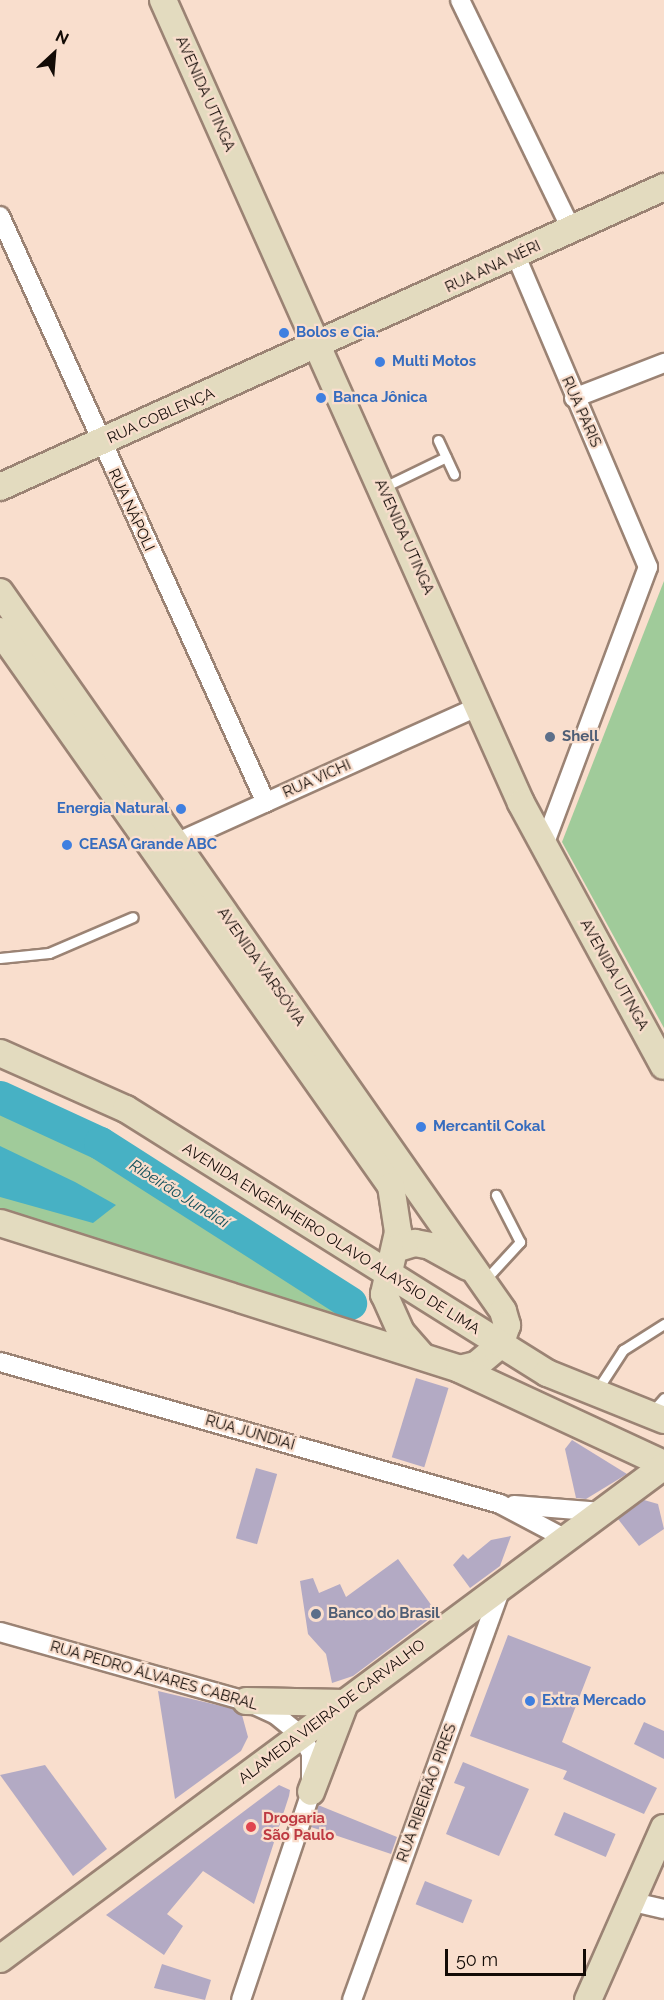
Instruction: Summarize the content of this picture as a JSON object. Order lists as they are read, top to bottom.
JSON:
{
  "streets": {
    "main road": [
      "AVENIDA UTINGA",
      "RUA ANA NÉRI",
      "RUA COBLENÇA",
      "AVENIDA VARSÓVIA",
      "AVENIDA ENGENHEIRO OLAVO ALAYSIO DE LIMA",
      "ALAMEDA VIEIRA DE CARVALHO"
    ],
    "street": [
      "RUA PARIS",
      "RUA NÁPOLI",
      "RUA VICHI",
      "RUA JUNDIAÍ",
      "RUA PEDRO ÁLVARES CABRAL",
      "RUA RIBEIRÃO PIRES"
    ]
  },
  "crossings": [
    ["AVENIDA UTINGA", "RUA ANA NÉRI"],
    ["AVENIDA UTINGA", "RUA PARIS"],
    ["AVENIDA UTINGA", "RUA COBLENÇA"],
    ["AVENIDA UTINGA", "RUA VICHI"],
    ["RUA ANA NÉRI", "RUA PARIS"],
    ["RUA ANA NÉRI", "RUA COBLENÇA"],
    ["RUA COBLENÇA", "RUA NÁPOLI"],
    ["RUA NÁPOLI", "RUA VICHI"],
    ["RUA VICHI", "AVENIDA VARSÓVIA"],
    ["AVENIDA VARSÓVIA", "AVENIDA ENGENHEIRO OLAVO ALAYSIO DE LIMA"],
    ["RUA JUNDIAÍ", "ALAMEDA VIEIRA DE CARVALHO"],
    ["RUA PEDRO ÁLVARES CABRAL", "ALAMEDA VIEIRA DE CARVALHO"],
    ["ALAMEDA VIEIRA DE CARVALHO", "RUA RIBEIRÃO PIRES"]
  ],
  "water": ["Ribeirão Jundiaí"],
  "places": [
    "Bolos e Cia.",
    "Multi Motos",
    "Banca Jônica",
    "Shell",
    "Energia Natural",
    "CEASA Grande ABC",
    "Mercantil Cokal",
    "Banco do Brasil",
    "Extra Mercado",
    "Drogaria São Paulo"
  ],
  "scale_bar": "50 m",
  "north": "top right"
}
